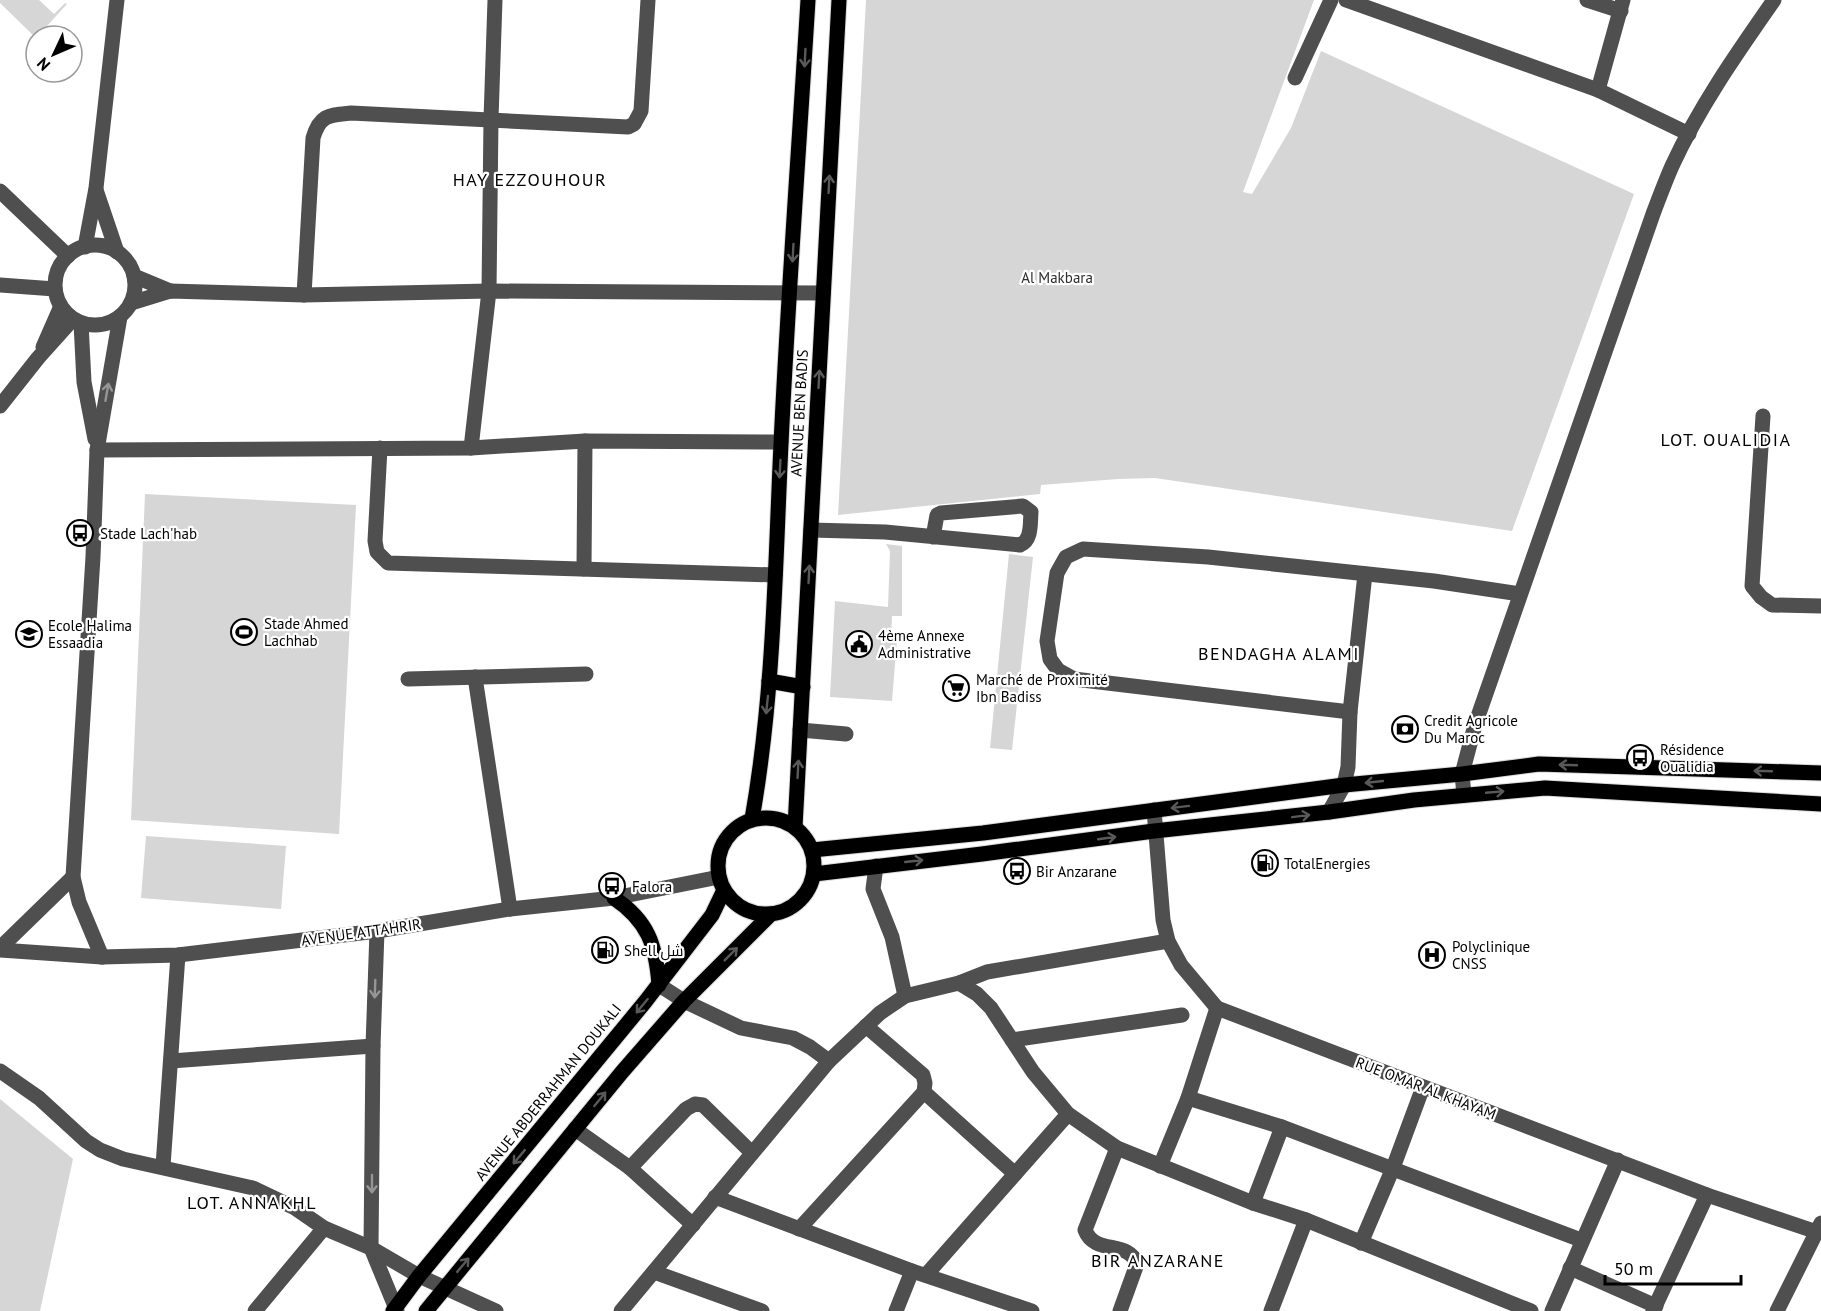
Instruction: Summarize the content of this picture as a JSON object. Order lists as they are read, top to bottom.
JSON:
{
  "streets": {
    "main road": ["AVENUE BEN BADIS", "AVENUE ABDERRAHMAN DOUKALI"],
    "street": ["AVENUE ATTAHRIR", "RUE OMAR AL KHAYAM"]
  },
  "crossings": [
    ["AVENUE BEN BADIS", "AVENUE ATTAHRIR"],
    ["AVENUE BEN BADIS", "AVENUE ABDERRAHMAN DOUKALI"],
    ["AVENUE ATTAHRIR", "AVENUE ABDERRAHMAN DOUKALI"]
  ],
  "districts": [
    "HAY EZZOUHOUR",
    "LOT. OUALIDIA",
    "BENDAGHA ALAMI",
    "LOT. ANNAKHL",
    "BIR ANZARANE"
  ],
  "parks": ["Al Makbara"],
  "places": {
    "bus stop": [
      "Stade Lach'hab",
      "Résidence Oualidia",
      "Bir Anzarane",
      "Falora"
    ],
    "sports": ["Stade Ahmed Lachhab"],
    "school or university": ["Ecole Halima Essaadia"],
    "public building": ["4ème Annexe Administrative"],
    "supermarket": ["Marché de Proximité Ibn Badiss"],
    "bank": ["Credit Agricole Du Maroc"],
    "fuel station": ["TotalEnergies", "Shell شل"],
    "hospital": ["Polyclinique CNSS"]
  },
  "scale_bar": "50 m",
  "north": "bottom left"
}
